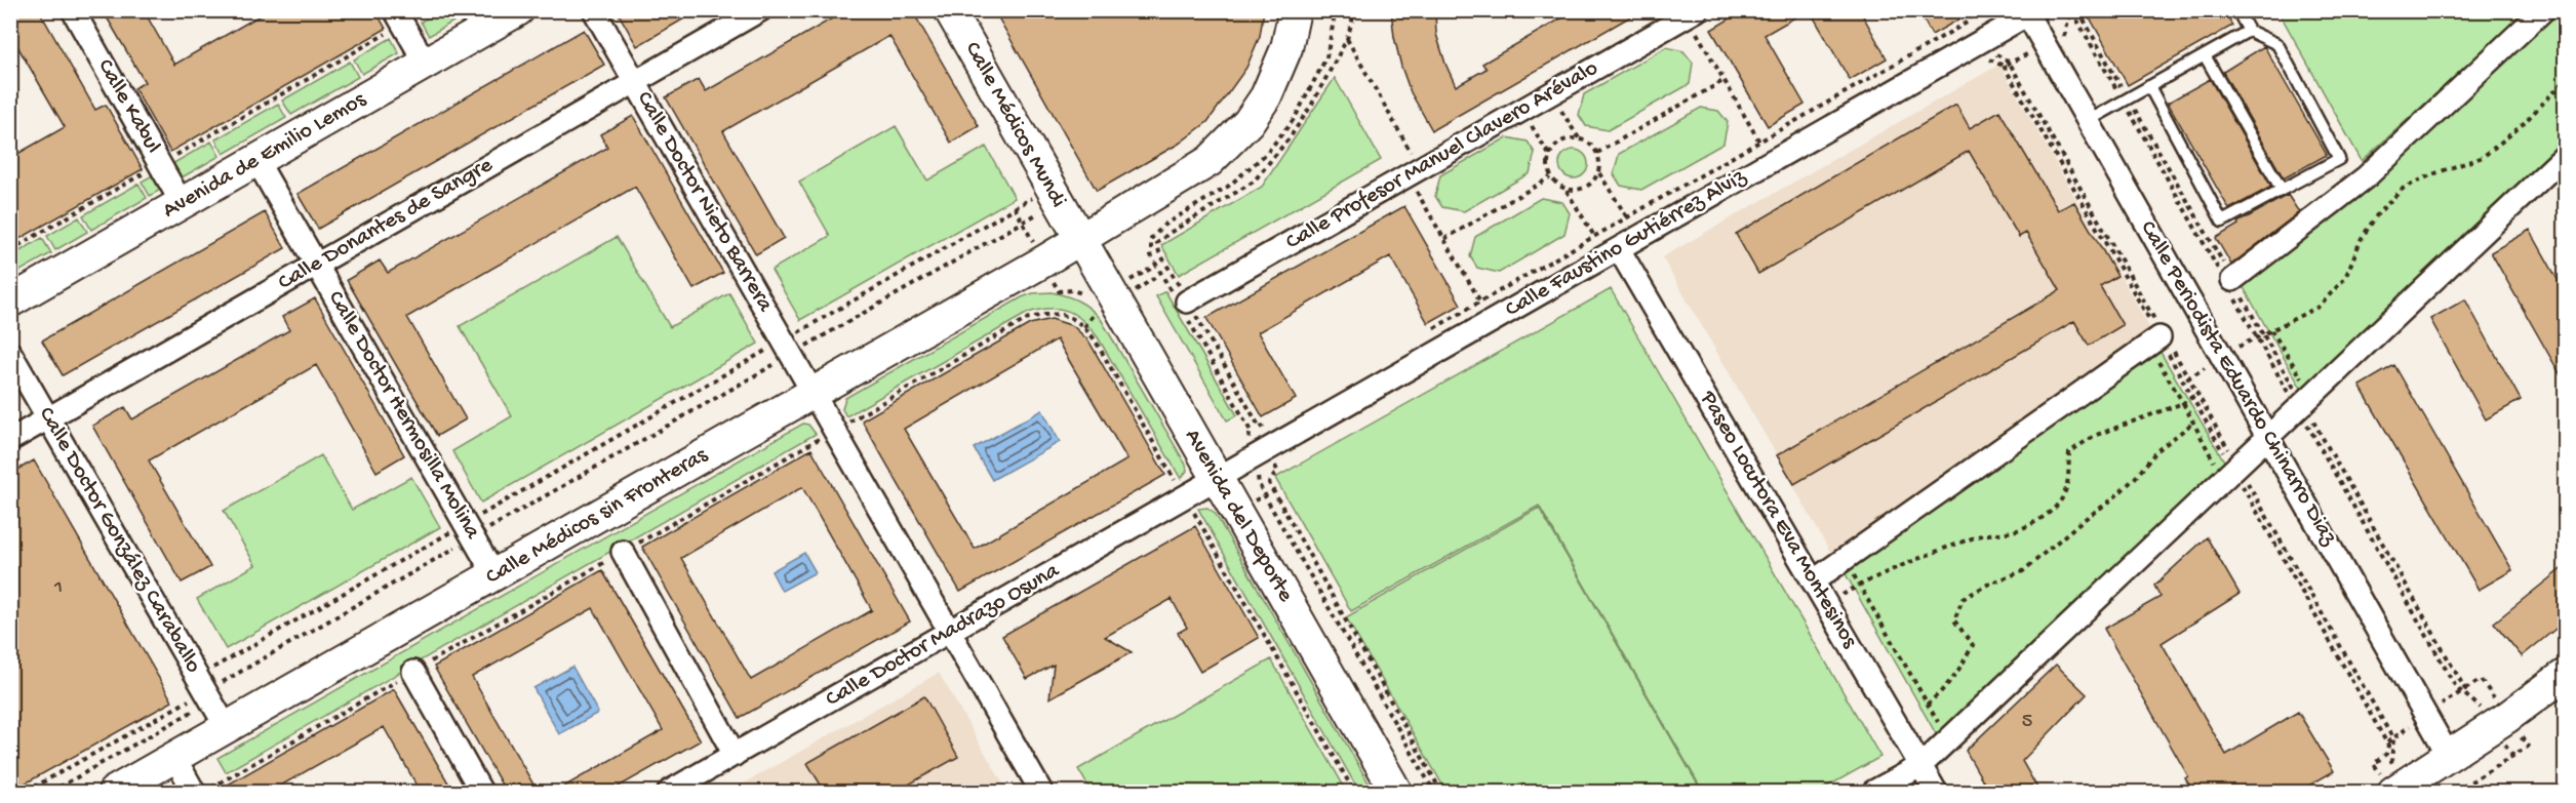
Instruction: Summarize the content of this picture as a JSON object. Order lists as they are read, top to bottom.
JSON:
{
  "streets": {
    "street": [
      "Calle Kabul",
      "Calle Médicos Mundi",
      "Avenida de Emilio Lemos",
      "Calle Profesor Manuel Clavero Arévalo",
      "Calle Doctor Nieto Barrera",
      "Calle Donantes de Sangre",
      "Calle Faustino Gutiérrez Alviz",
      "Calle Periodista Eduardo Chinarro Diaz",
      "Calle Doctor Hermosilla Molina",
      "Avenida del Deporte",
      "Calle Médicos sin Fronteras",
      "Paseo Locutora Eva Montesinos",
      "Calle Doctor González Caraballo",
      "Calle Doctor Madrazo Osuna"
    ]
  },
  "crossings": [
    ["Calle Kabul", "Avenida de Emilio Lemos"],
    ["Calle Médicos Mundi", "Avenida del Deporte"],
    ["Calle Médicos Mundi", "Calle Médicos sin Fronteras"],
    ["Avenida de Emilio Lemos", "Calle Doctor Hermosilla Molina"],
    ["Calle Doctor Nieto Barrera", "Calle Donantes de Sangre"],
    ["Calle Doctor Nieto Barrera", "Calle Médicos sin Fronteras"],
    ["Calle Doctor Nieto Barrera", "Calle Doctor Madrazo Osuna"],
    ["Calle Donantes de Sangre", "Calle Doctor Hermosilla Molina"],
    ["Calle Donantes de Sangre", "Calle Doctor González Caraballo"],
    ["Calle Faustino Gutiérrez Alviz", "Calle Periodista Eduardo Chinarro Diaz"],
    ["Calle Faustino Gutiérrez Alviz", "Avenida del Deporte"],
    ["Calle Faustino Gutiérrez Alviz", "Paseo Locutora Eva Montesinos"],
    ["Calle Faustino Gutiérrez Alviz", "Calle Doctor Madrazo Osuna"],
    ["Calle Doctor Hermosilla Molina", "Calle Médicos sin Fronteras"],
    ["Avenida del Deporte", "Calle Médicos sin Fronteras"],
    ["Avenida del Deporte", "Calle Doctor Madrazo Osuna"],
    ["Calle Médicos sin Fronteras", "Calle Doctor González Caraballo"]
  ],
  "house_numbers": ["1", "5"]
}
